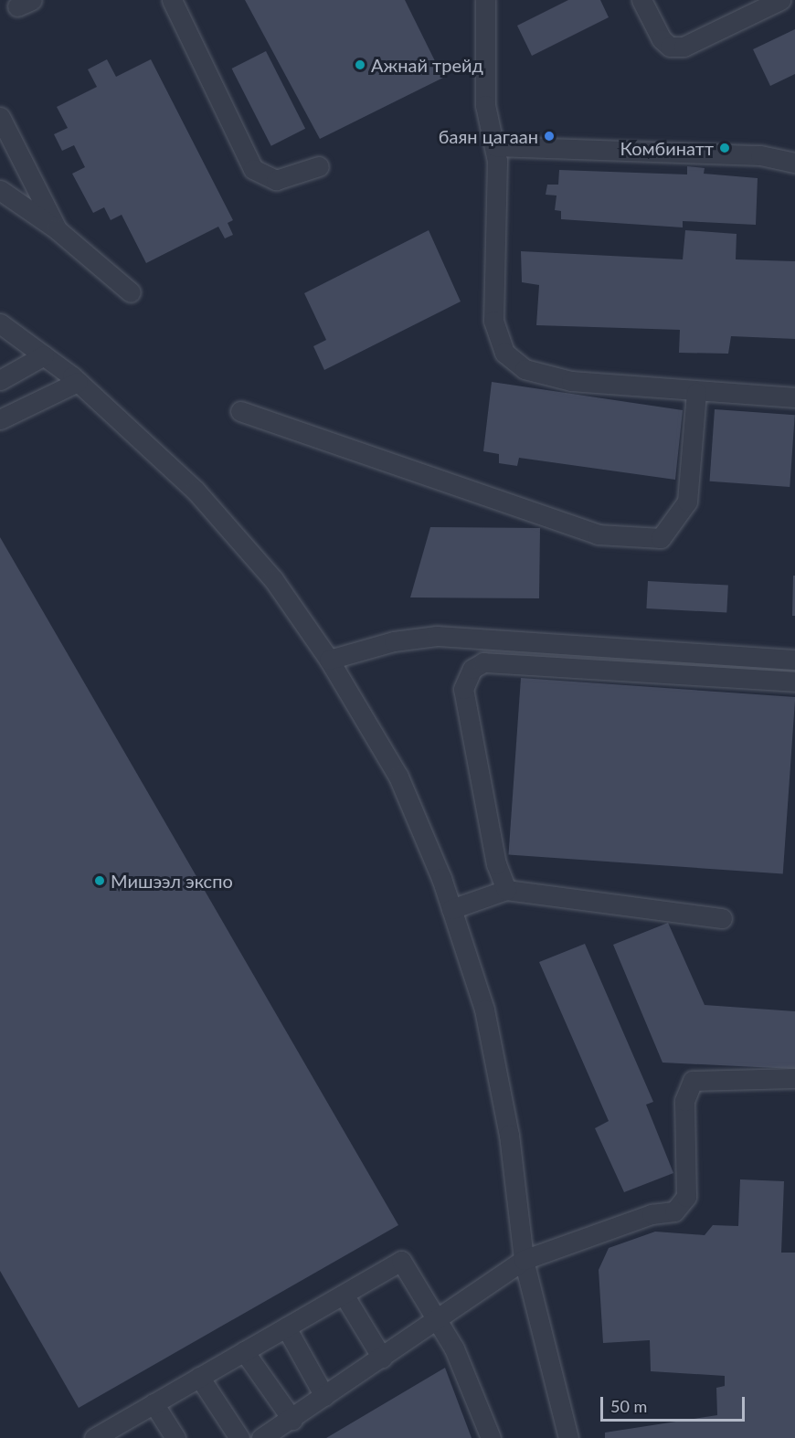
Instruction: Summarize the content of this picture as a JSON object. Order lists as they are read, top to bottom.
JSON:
{
  "places": [
    "Ажнай трейд",
    "баян цагаан",
    "Комбинатт",
    "Мишээл экспо"
  ],
  "scale_bar": "50 m"
}
